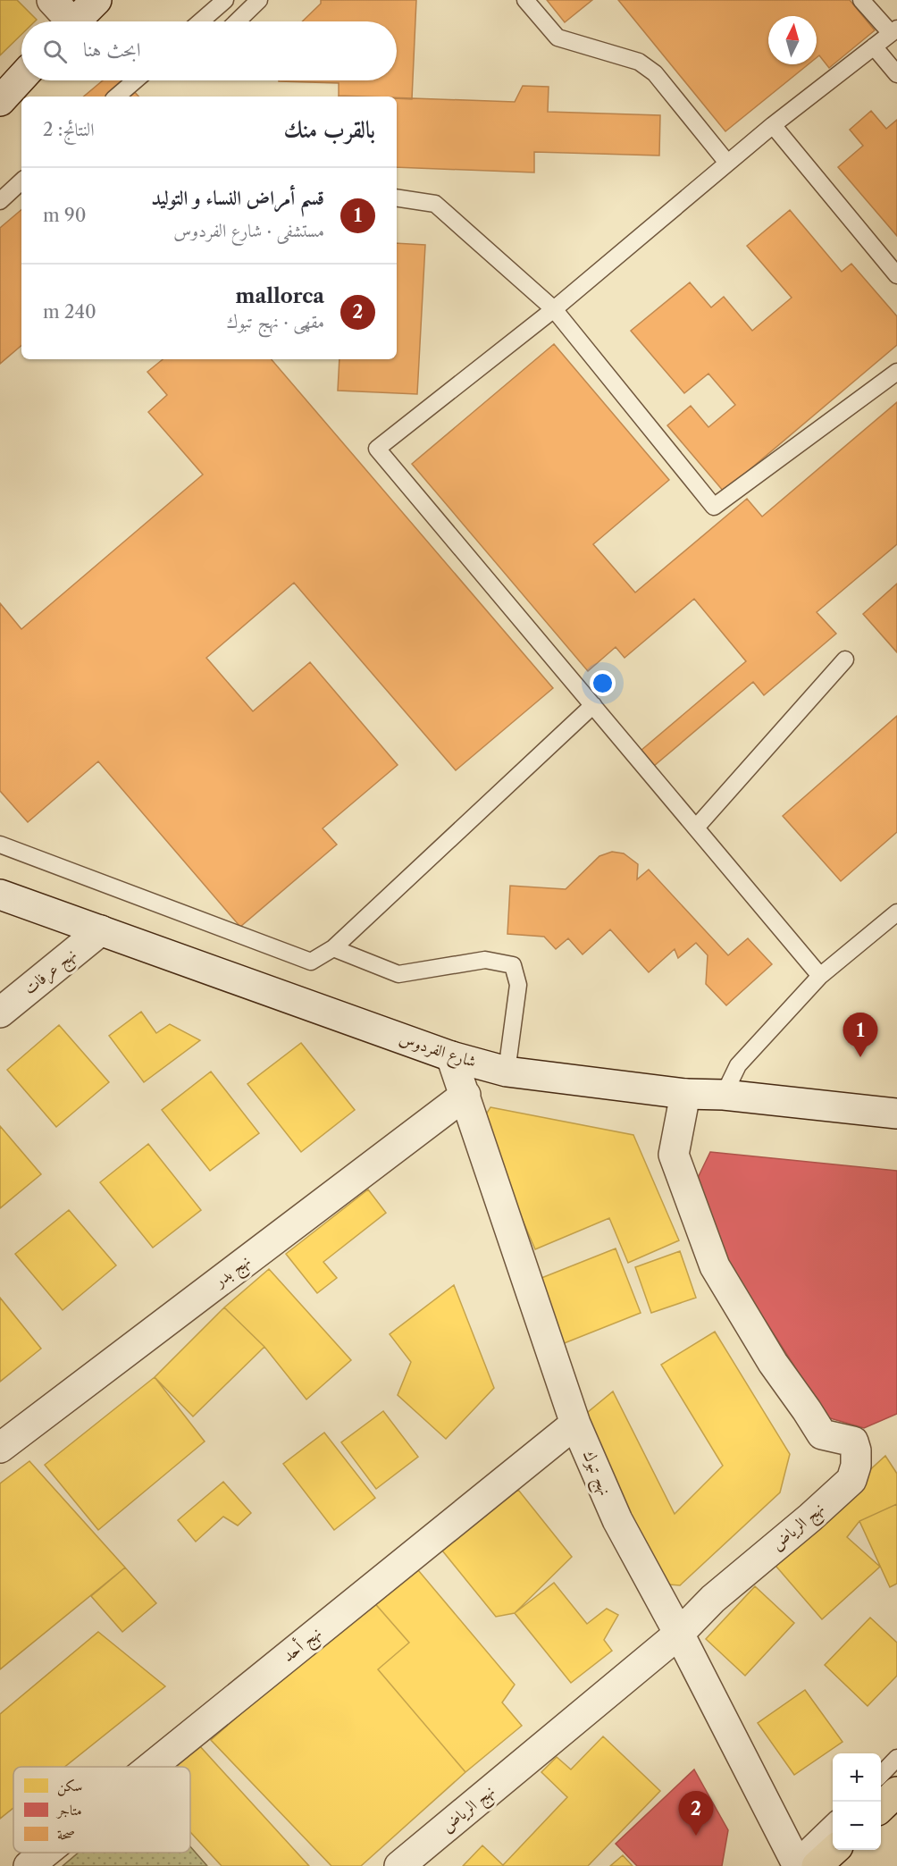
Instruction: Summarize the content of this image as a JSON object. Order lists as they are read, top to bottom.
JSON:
{
  "streets": {
    "street": [
      "نهج عرفات",
      "شارع الفردوس",
      "نهج بدر",
      "نهج تبوك",
      "نهج الرياض",
      "نهج أحد"
    ]
  },
  "crossings": [
    ["نهج عرفات", "شارع الفردوس"],
    ["شارع الفردوس", "نهج تبوك"],
    ["شارع الفردوس", "نهج الرياض"],
    ["نهج بدر", "نهج تبوك"],
    ["نهج تبوك", "نهج الرياض"],
    ["نهج تبوك", "نهج أحد"]
  ],
  "legend": ["سكن", "متاجر", "صحة"],
  "north": "top",
  "page": {
    "search": "ابحث هنا",
    "heading": ["بالقرب منك", "النتائج: 2"],
    "list": [
      {
        "mark": "1",
        "name": "قسم أمراض النساء و التوليد",
        "note": "مستشفى · شارع الفردوس",
        "value": "90 m"
      },
      {
        "mark": "2",
        "name": "mallorca",
        "note": "مقهى · نهج تبوك",
        "value": "240 m"
      }
    ],
    "pins": ["1", "2"],
    "map_buttons": ["+", "−"]
  }
}
